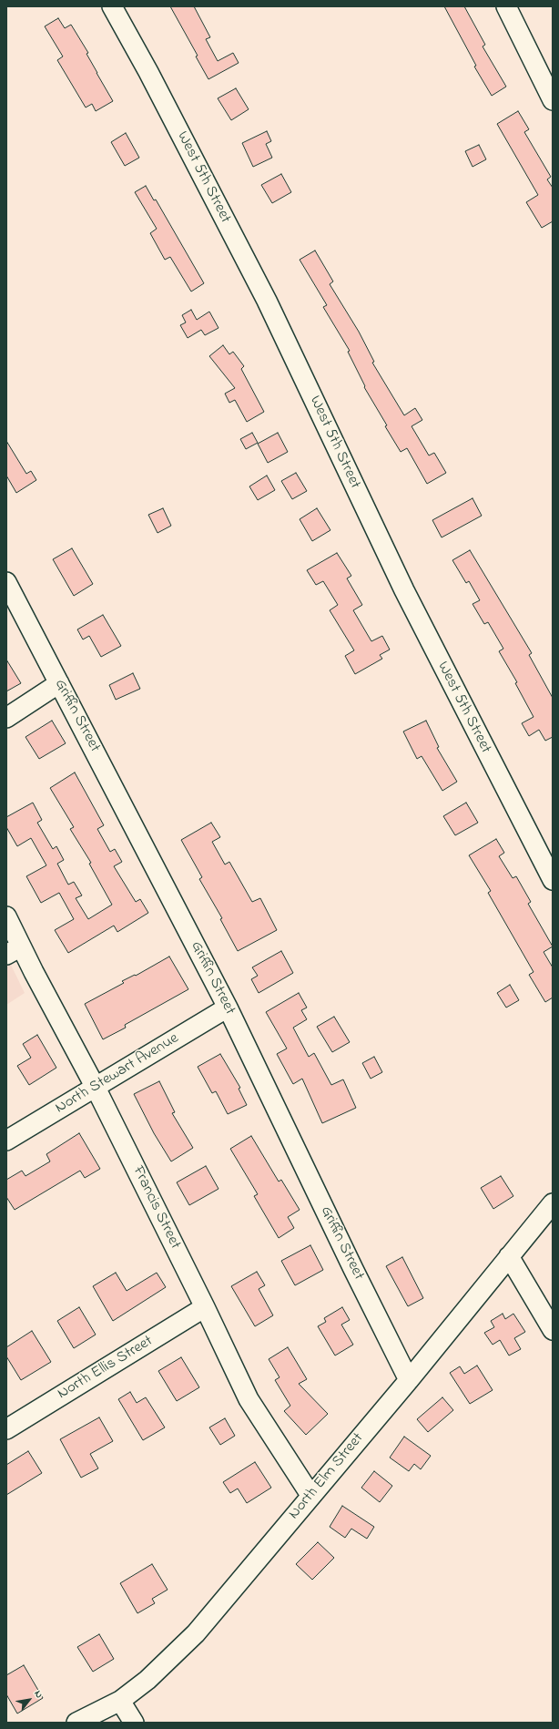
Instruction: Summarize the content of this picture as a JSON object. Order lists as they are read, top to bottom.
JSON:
{
  "streets": {
    "street": [
      "West 5th Street",
      "Griffin Street",
      "North Stewart Avenue",
      "Francis Street",
      "North Ellis Street",
      "North Elm Street"
    ]
  },
  "crossings": [
    ["Griffin Street", "North Stewart Avenue"],
    ["Griffin Street", "North Elm Street"],
    ["North Stewart Avenue", "Francis Street"],
    ["Francis Street", "North Ellis Street"],
    ["Francis Street", "North Elm Street"]
  ],
  "north": "top right"
}
